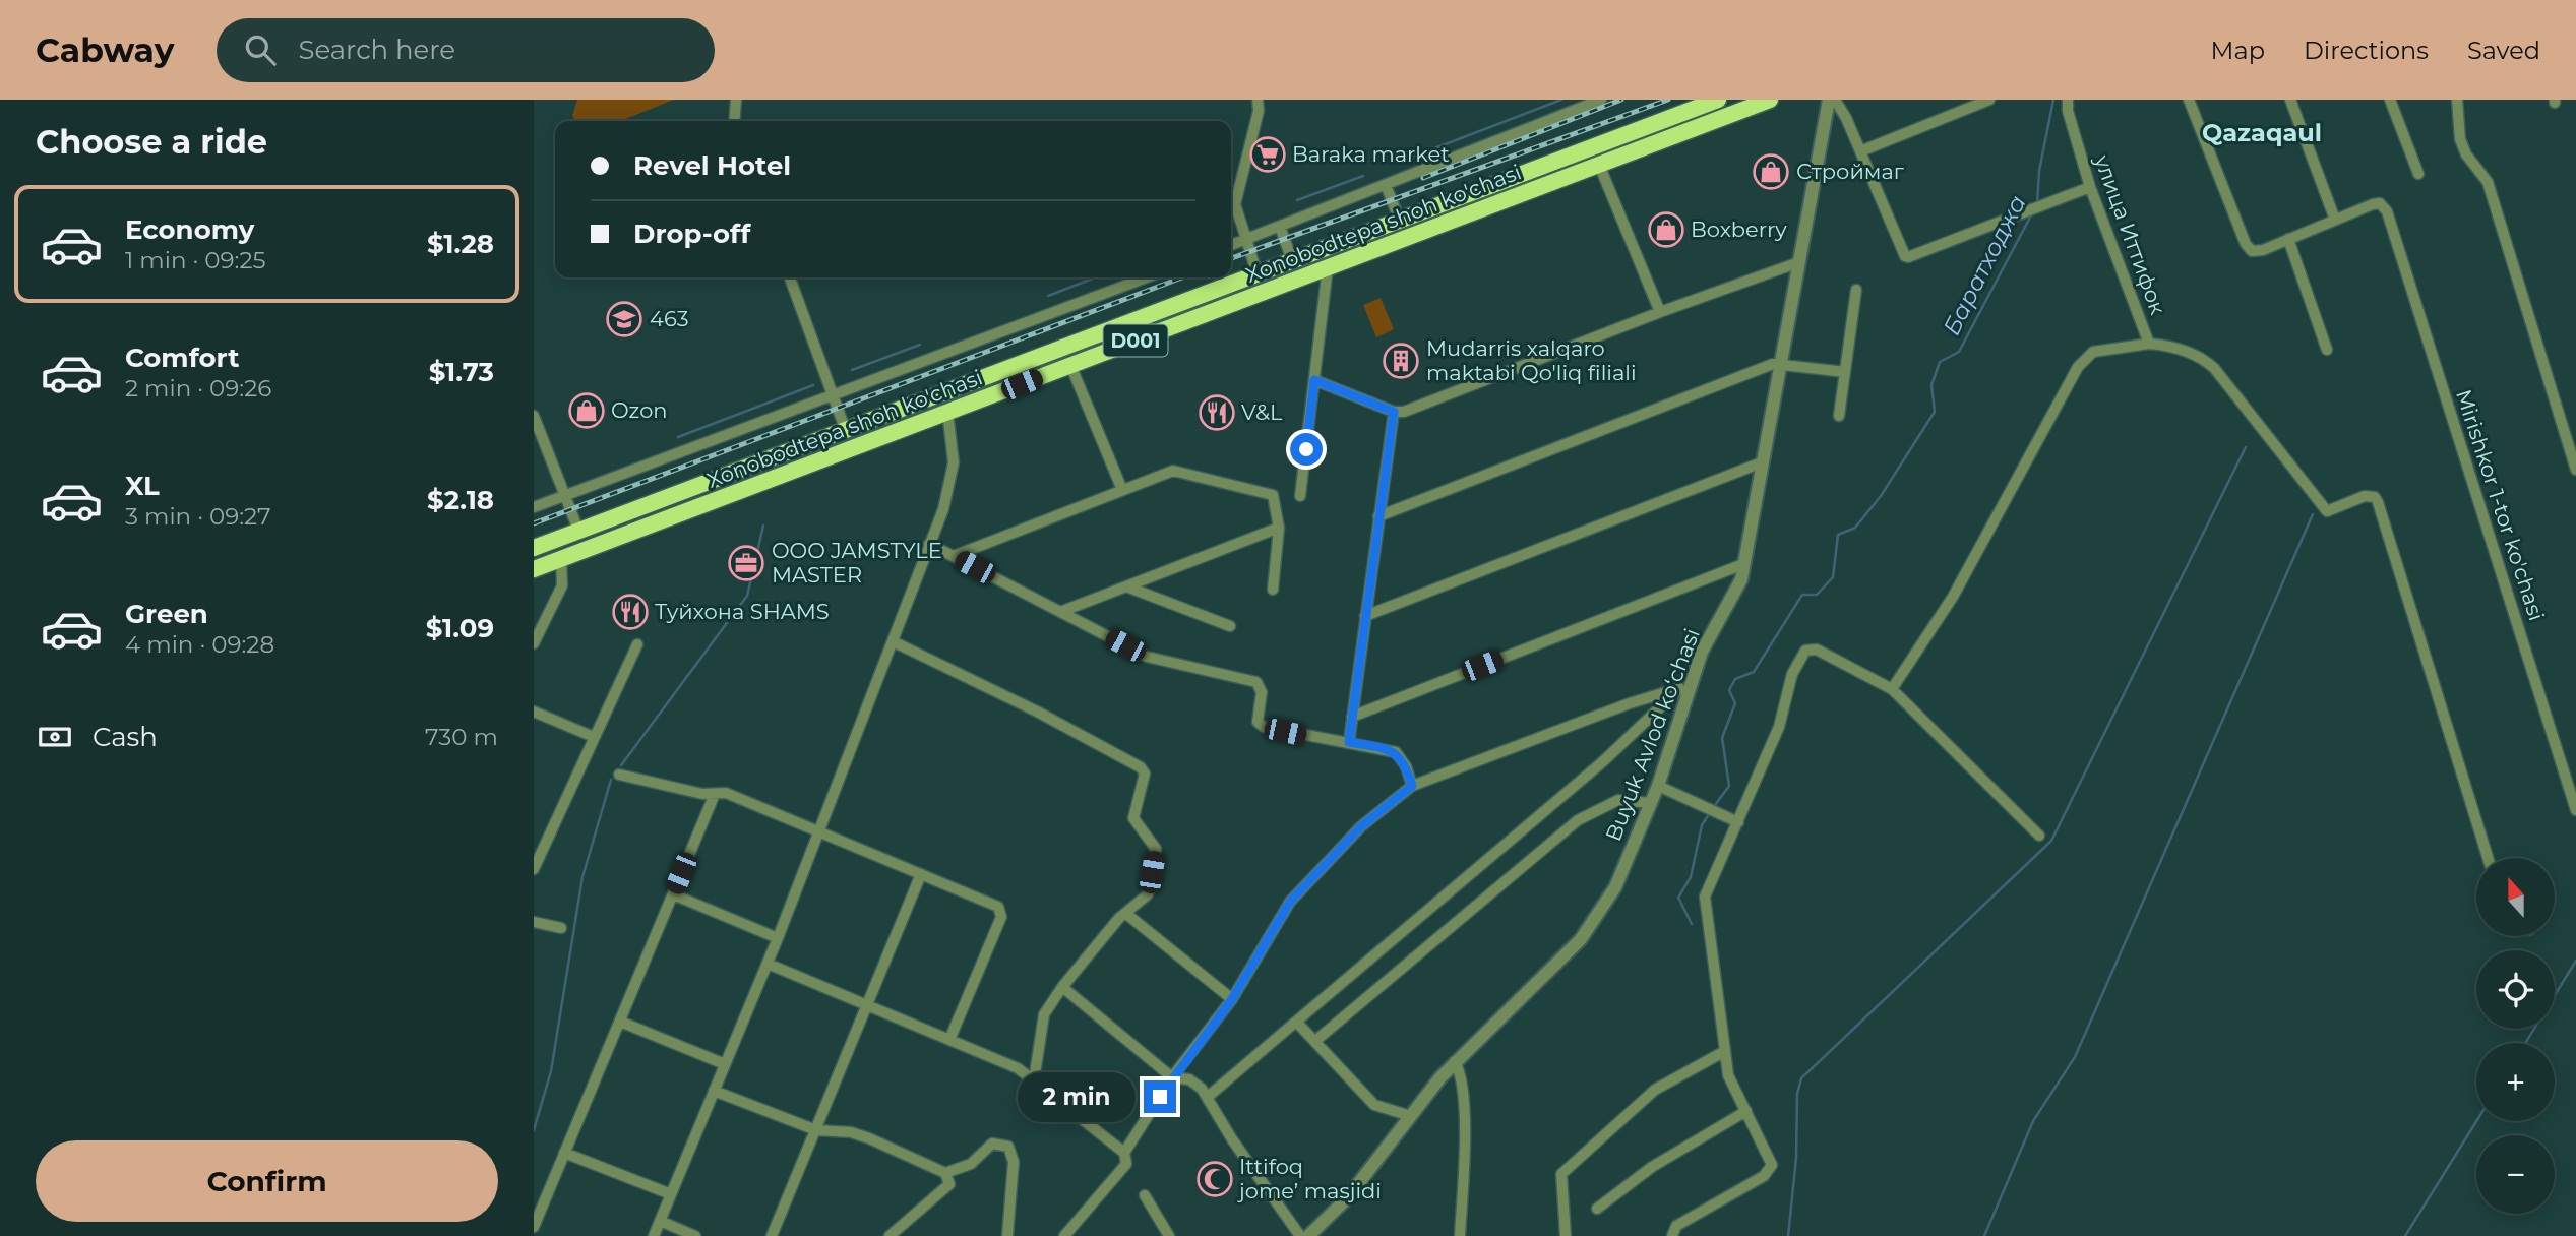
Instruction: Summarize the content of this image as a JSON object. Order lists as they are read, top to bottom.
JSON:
{
  "streets": {
    "highway": ["Xonobodtepa shoh ko'chasi", "D001"],
    "street": ["улица Иттифок", "Mirishkor 1-tor ko'chasi", "Buyuk Avlod koʻchasi"]
  },
  "districts": ["Qazaqaul"],
  "water": ["Баратходжа"],
  "places": {
    "supermarket": ["Baraka market"],
    "shop": ["Строймаг", "Boxberry", "Ozon"],
    "school or university": ["463"],
    "building": ["Mudarris xalqaro maktabi Qo'liq filiali"],
    "restaurant": ["V&L", "Туйхона SHAMS"],
    "office": ["OOO JAMSTYLE MASTER"],
    "mosque": ["Ittifoq jome’ masjidi"]
  },
  "north": "top",
  "page": {
    "header": "Cabway",
    "search": "Search here",
    "nav": ["Map", "Directions", "Saved"],
    "heading": "Choose a ride",
    "banner": ["Revel Hotel", "Drop-off"],
    "list": [
      {
        "name": "Economy",
        "note": "1 min · 09:25",
        "value": "$1.28"
      },
      {
        "name": "Comfort",
        "note": "2 min · 09:26",
        "value": "$1.73"
      },
      {
        "name": "XL",
        "note": "3 min · 09:27",
        "value": "$2.18"
      },
      {
        "name": "Green",
        "note": "4 min · 09:28",
        "value": "$1.09"
      }
    ],
    "pay": ["Cash", "730 m"],
    "map_buttons": ["+", "−"],
    "bubble": "2 min",
    "buttons": "Confirm"
  }
}
